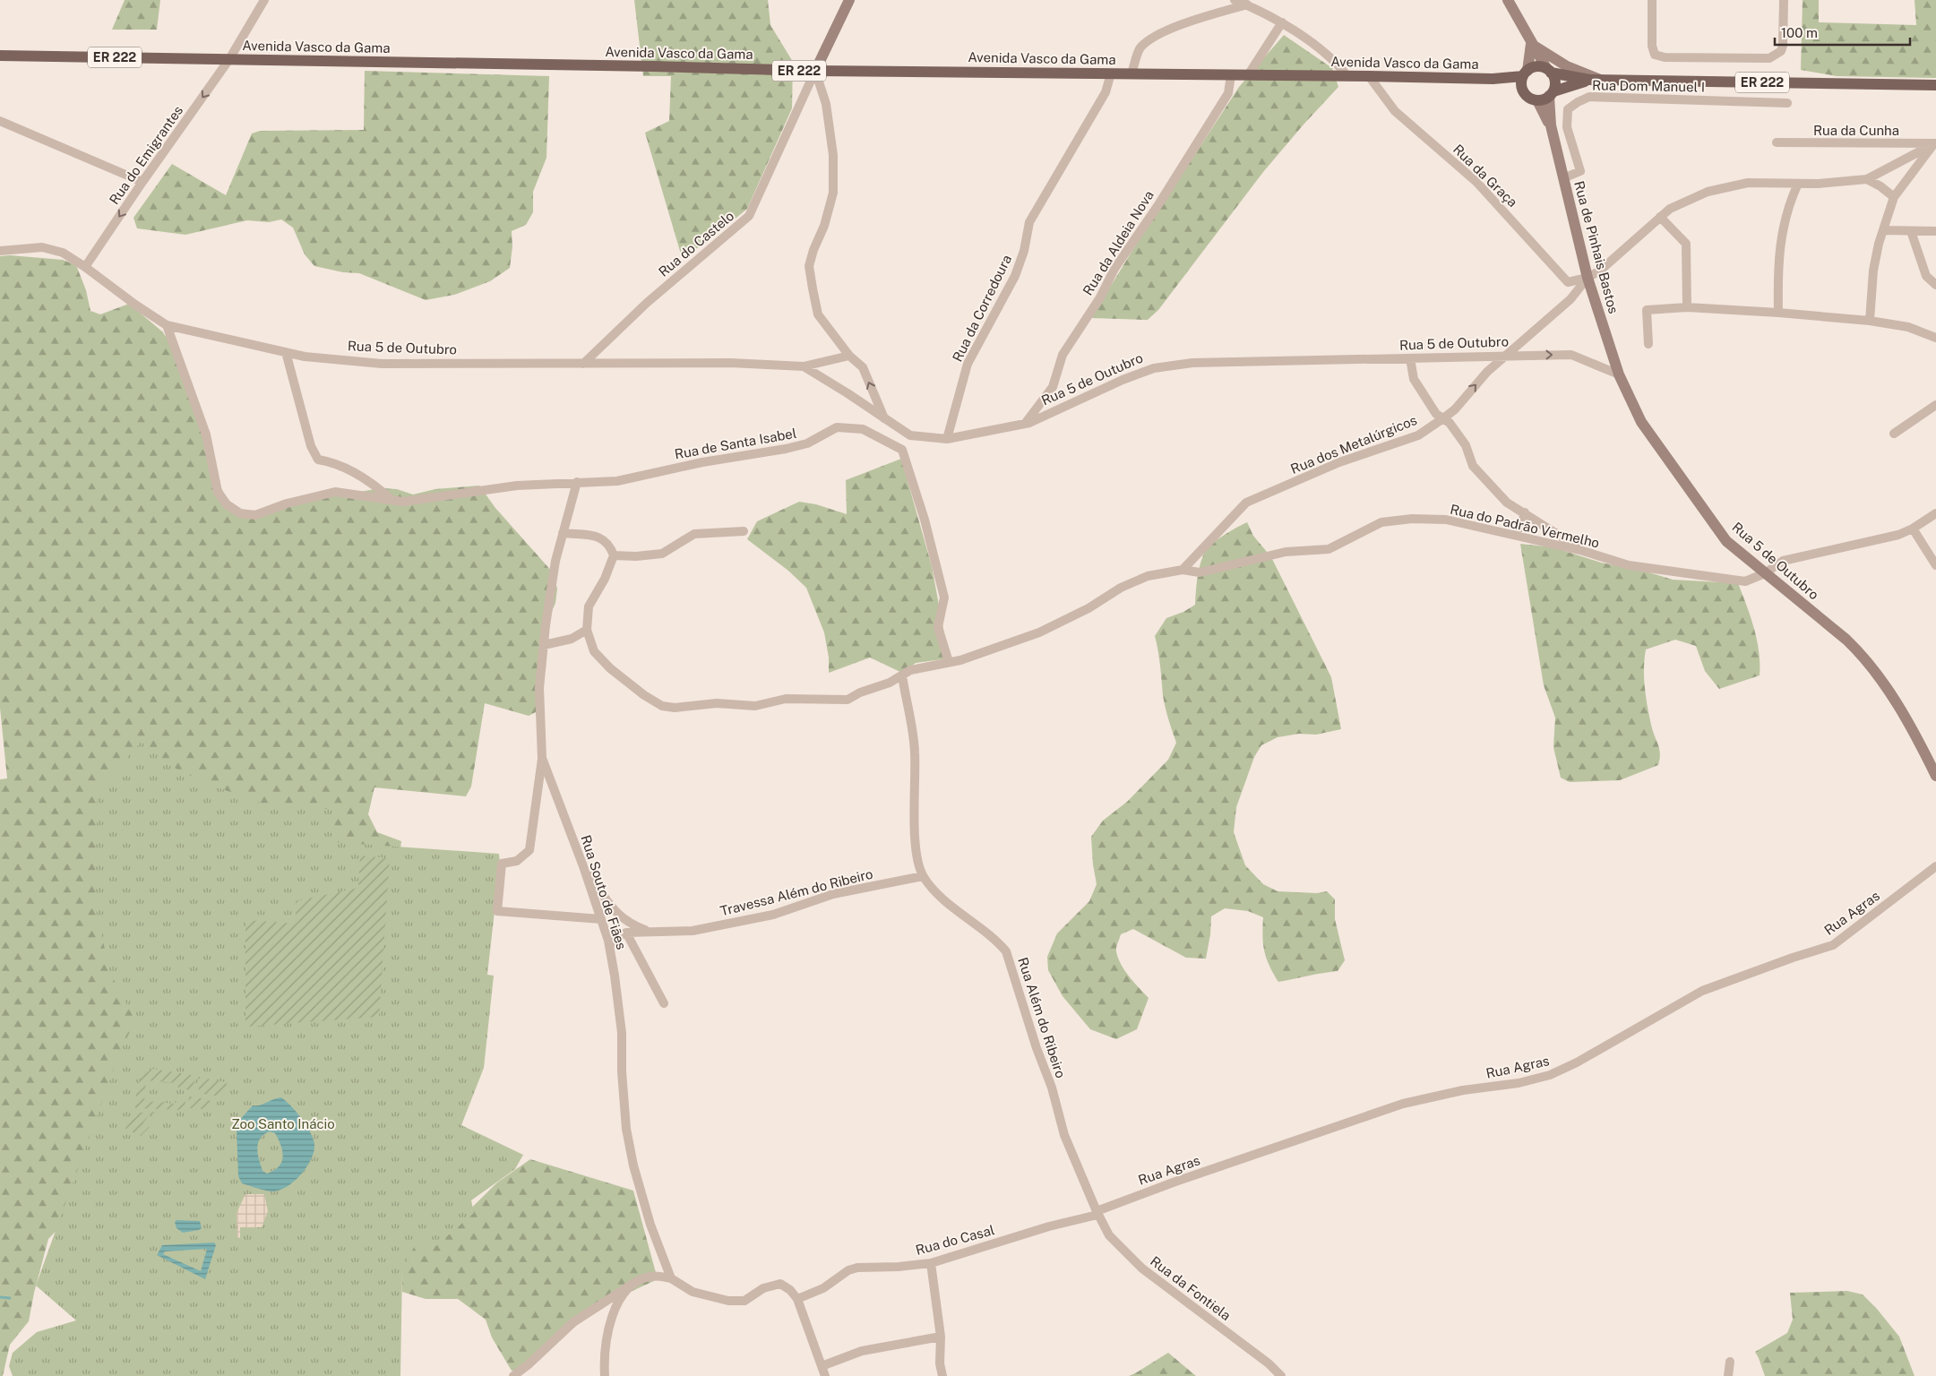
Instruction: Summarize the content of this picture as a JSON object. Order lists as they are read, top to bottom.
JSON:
{
  "streets": {
    "main road": ["Avenida Vasco da Gama", "ER 222"],
    "street": [
      "Rua Dom Manuel I",
      "Rua da Cunha",
      "Rua do Emigrantes",
      "Rua da Graça",
      "Rua da Aldeia Nova",
      "Rua do Castelo",
      "Rua de Pinhais Bastos",
      "Rua da Corredoura",
      "Rua 5 de Outubro",
      "Rua de Santa Isabel",
      "Rua dos Metalúrgicos",
      "Rua do Padrão Vermelho",
      "Rua Souto de Fiães",
      "Travessa Além do Ribeiro",
      "Rua Agras",
      "Rua Além do Ribeiro",
      "Rua do Casal",
      "Rua da Fontiela"
    ]
  },
  "crossings": [
    ["Avenida Vasco da Gama", "Rua do Emigrantes"],
    ["Avenida Vasco da Gama", "Rua da Graça"],
    ["Avenida Vasco da Gama", "Rua da Aldeia Nova"],
    ["Avenida Vasco da Gama", "Rua do Castelo"],
    ["Avenida Vasco da Gama", "Rua de Pinhais Bastos"],
    ["Avenida Vasco da Gama", "Rua da Corredoura"],
    ["Rua Dom Manuel I", "Rua de Pinhais Bastos"],
    ["Rua do Emigrantes", "Rua 5 de Outubro"],
    ["Rua da Graça", "Rua de Pinhais Bastos"],
    ["Rua da Graça", "Rua dos Metalúrgicos"],
    ["Rua da Aldeia Nova", "Rua 5 de Outubro"],
    ["Rua do Castelo", "Rua 5 de Outubro"],
    ["Rua de Pinhais Bastos", "Rua 5 de Outubro"],
    ["Rua de Pinhais Bastos", "Rua dos Metalúrgicos"],
    ["Rua da Corredoura", "Rua 5 de Outubro"],
    ["Rua 5 de Outubro", "Rua de Santa Isabel"],
    ["Rua 5 de Outubro", "Rua dos Metalúrgicos"],
    ["Rua 5 de Outubro", "Rua do Padrão Vermelho"],
    ["Rua de Santa Isabel", "Rua Souto de Fiães"],
    ["Rua dos Metalúrgicos", "Rua do Padrão Vermelho"],
    ["Rua do Padrão Vermelho", "Rua Além do Ribeiro"],
    ["Rua Souto de Fiães", "Travessa Além do Ribeiro"],
    ["Travessa Além do Ribeiro", "Rua Além do Ribeiro"],
    ["Rua Agras", "Rua Além do Ribeiro"],
    ["Rua Agras", "Rua do Casal"],
    ["Rua Agras", "Rua da Fontiela"],
    ["Rua Além do Ribeiro", "Rua do Casal"],
    ["Rua Além do Ribeiro", "Rua da Fontiela"],
    ["Rua do Casal", "Rua da Fontiela"]
  ],
  "one_way": ["Rua do Emigrantes"],
  "parks": ["Zoo Santo Inácio"],
  "scale_bar": "100 m"
}
